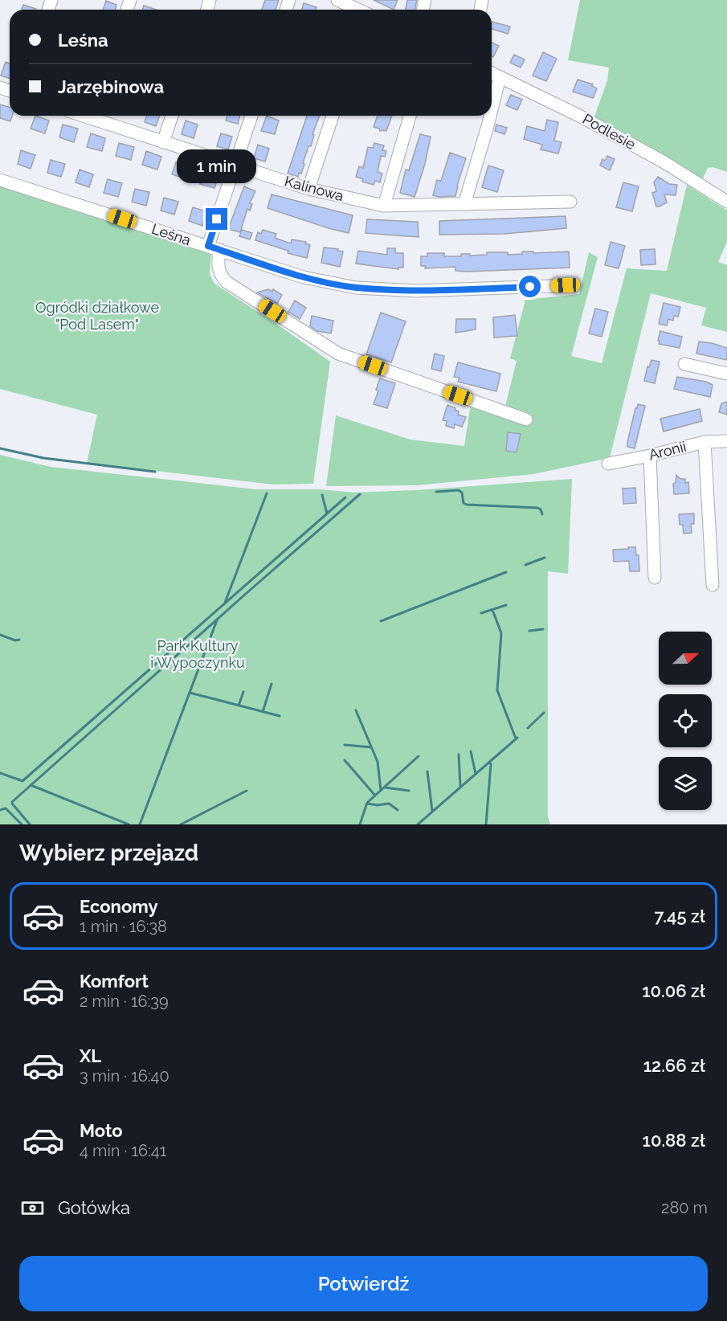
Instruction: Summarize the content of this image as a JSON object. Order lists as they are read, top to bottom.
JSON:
{
  "streets": {
    "street": [
      "Podlesie",
      "Kalinowa",
      "Leśna",
      "Aronii"
    ]
  },
  "parks": ["Ogródki działkowe \"Pod Lasem\"", "Park Kultury i Wypoczynku"],
  "north": "right",
  "page": {
    "banner": ["Leśna", "Jarzębinowa"],
    "bubble": "1 min",
    "heading": "Wybierz przejazd",
    "list": [
      {
        "name": "Economy",
        "note": "1 min · 16:38",
        "value": "7.45 zł"
      },
      {
        "name": "Komfort",
        "note": "2 min · 16:39",
        "value": "10.06 zł"
      },
      {
        "name": "XL",
        "note": "3 min · 16:40",
        "value": "12.66 zł"
      },
      {
        "name": "Moto",
        "note": "4 min · 16:41",
        "value": "10.88 zł"
      }
    ],
    "pay": ["Gotówka", "280 m"],
    "buttons": "Potwierdź"
  }
}
